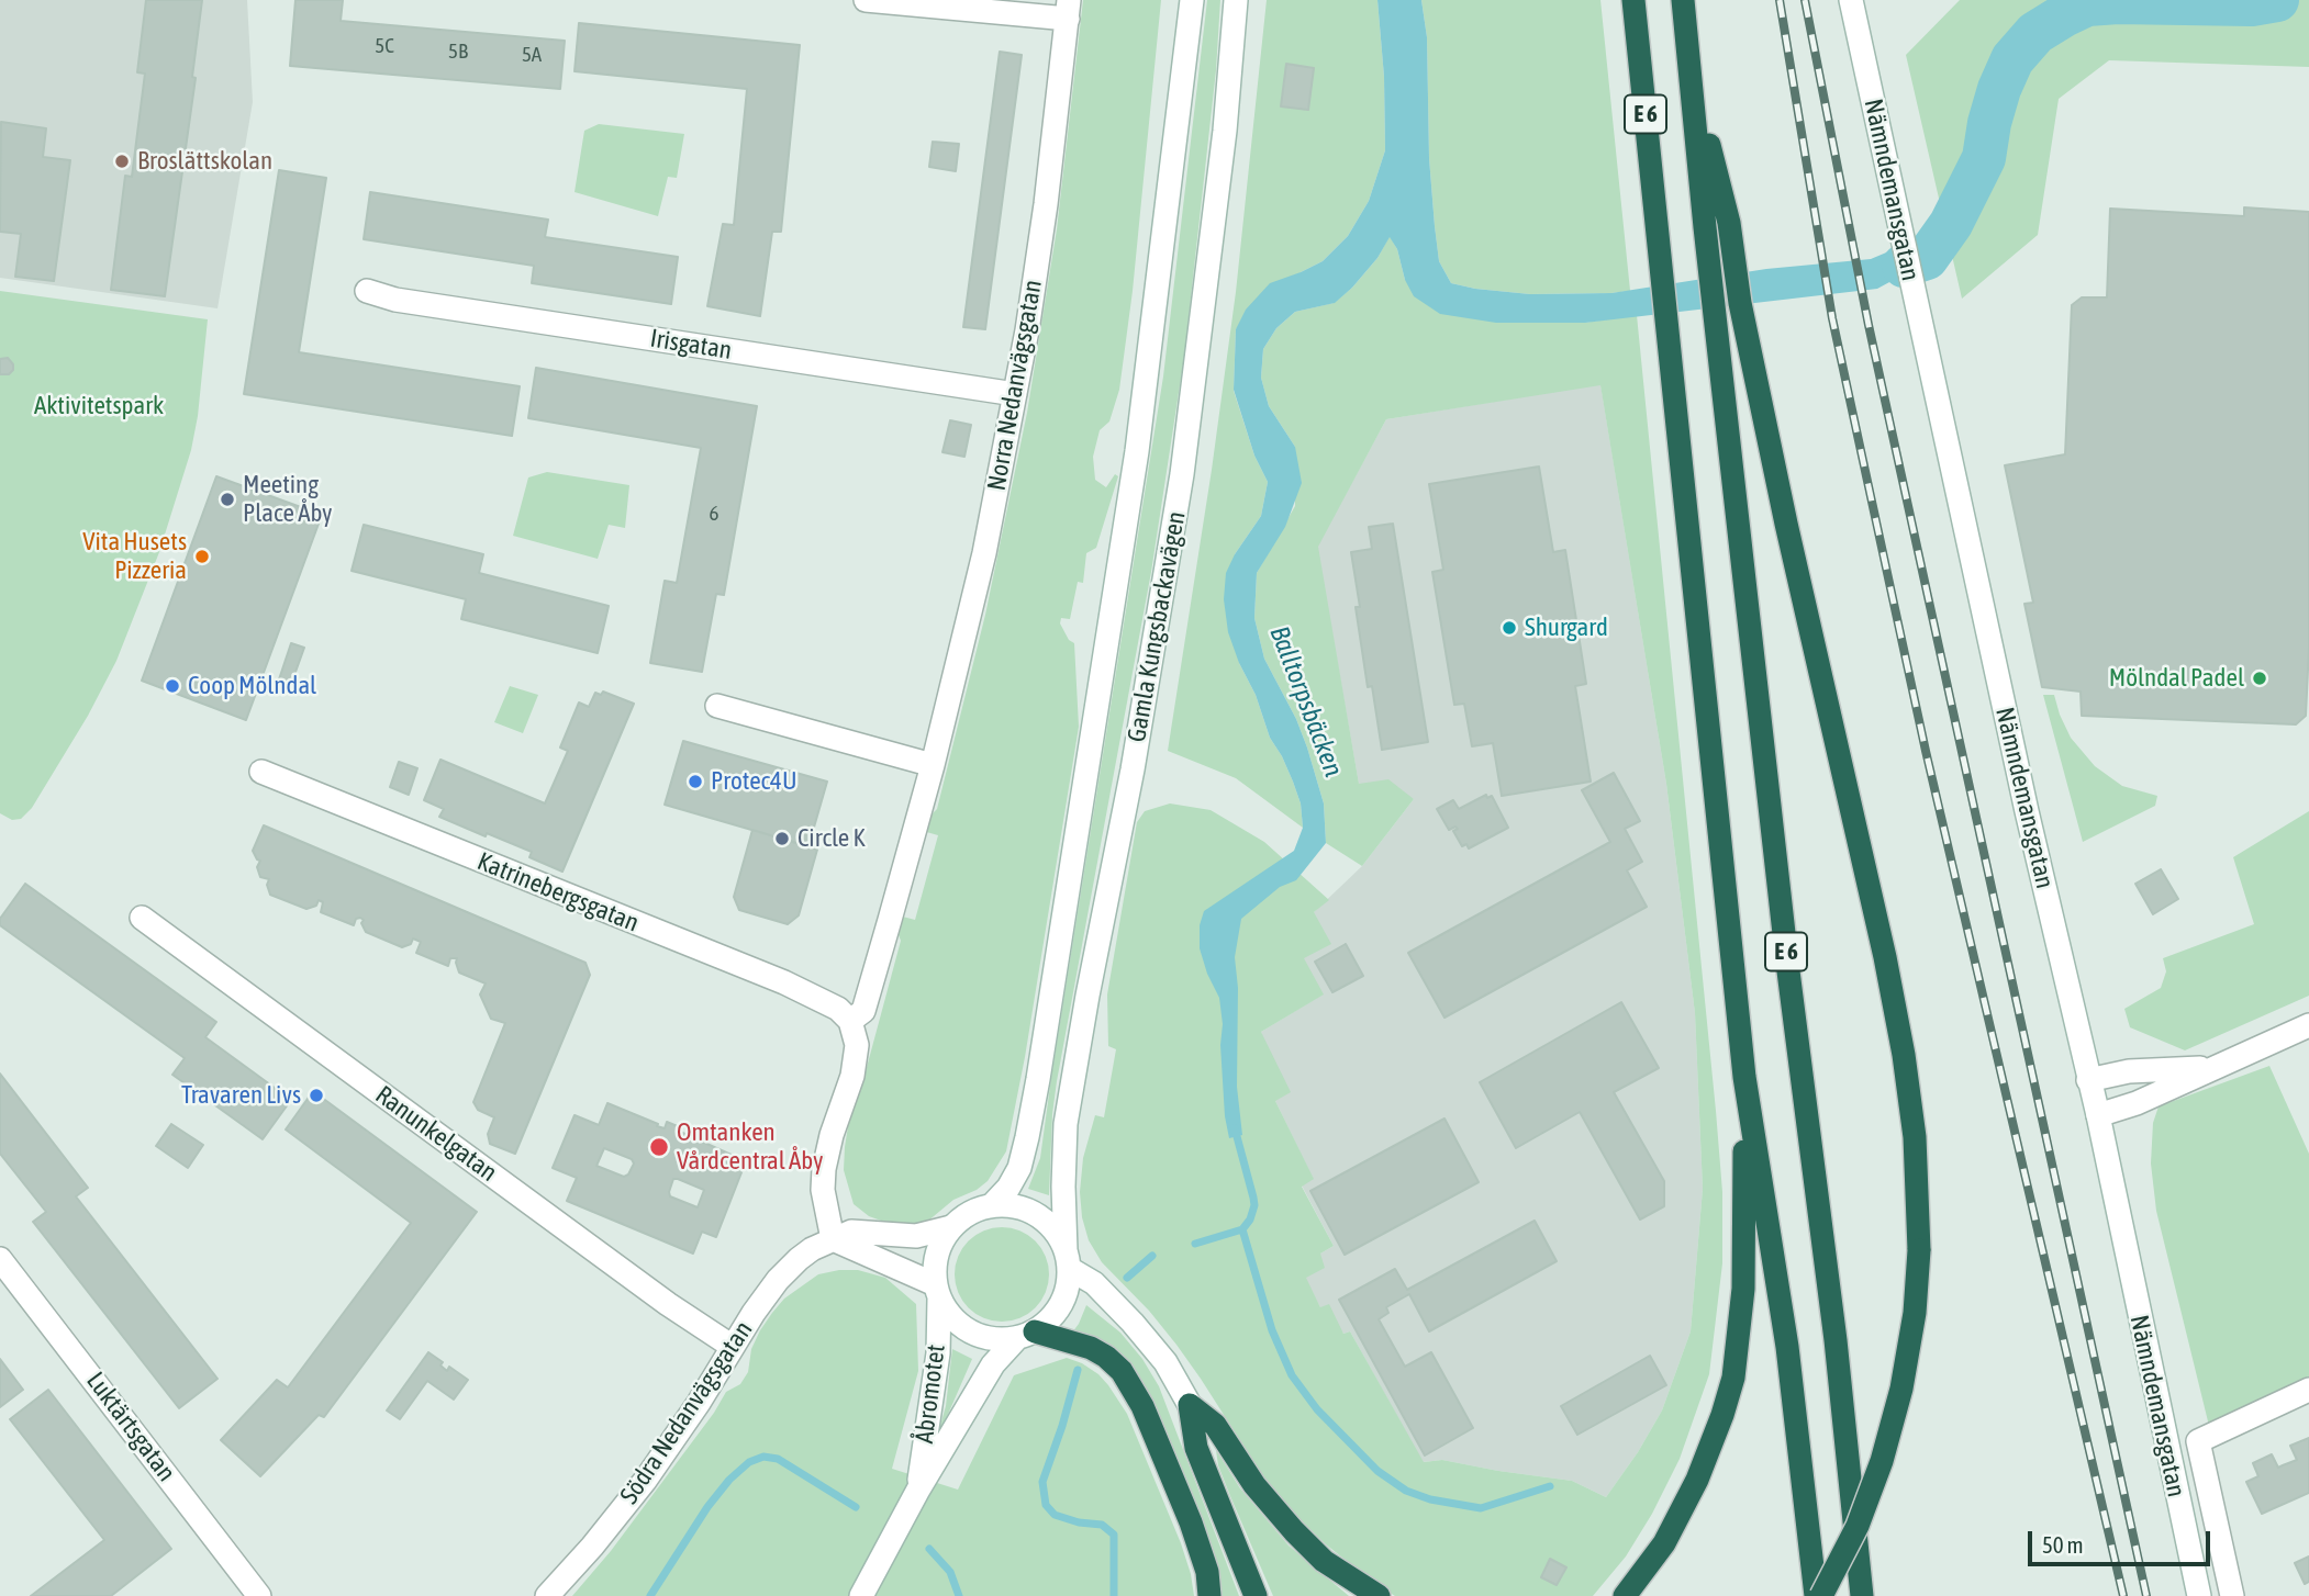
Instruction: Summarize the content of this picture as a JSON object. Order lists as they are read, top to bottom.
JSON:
{
  "streets": {
    "highway": ["E 6"],
    "street": [
      "Nämndemansgatan",
      "Irisgatan",
      "Norra Nedanvägsgatan",
      "Gamla Kungsbackavägen",
      "Katrinebergsgatan",
      "Ranunkelgatan",
      "Åbromotet",
      "Södra Nedanvägsgatan",
      "Luktärtsgatan"
    ]
  },
  "crossings": [
    ["Irisgatan", "Norra Nedanvägsgatan"],
    ["Norra Nedanvägsgatan", "Katrinebergsgatan"],
    ["Gamla Kungsbackavägen", "Åbromotet"],
    ["Gamla Kungsbackavägen", "Södra Nedanvägsgatan"],
    ["Ranunkelgatan", "Södra Nedanvägsgatan"],
    ["Åbromotet", "Södra Nedanvägsgatan"]
  ],
  "water": ["Balltorpsbäcken"],
  "parks": ["Aktivitetspark"],
  "places": [
    "Broslättskolan",
    "Meeting Place Åby",
    "Vita Husets Pizzeria",
    "Shurgard",
    "Mölndal Padel",
    "Coop Mölndal",
    "Protec4U",
    "Circle K",
    "Travaren Livs",
    "Omtanken Vårdcentral Åby"
  ],
  "house_numbers": [
    "5C",
    "5B",
    "5A",
    "6"
  ],
  "scale_bar": "50 m"
}
